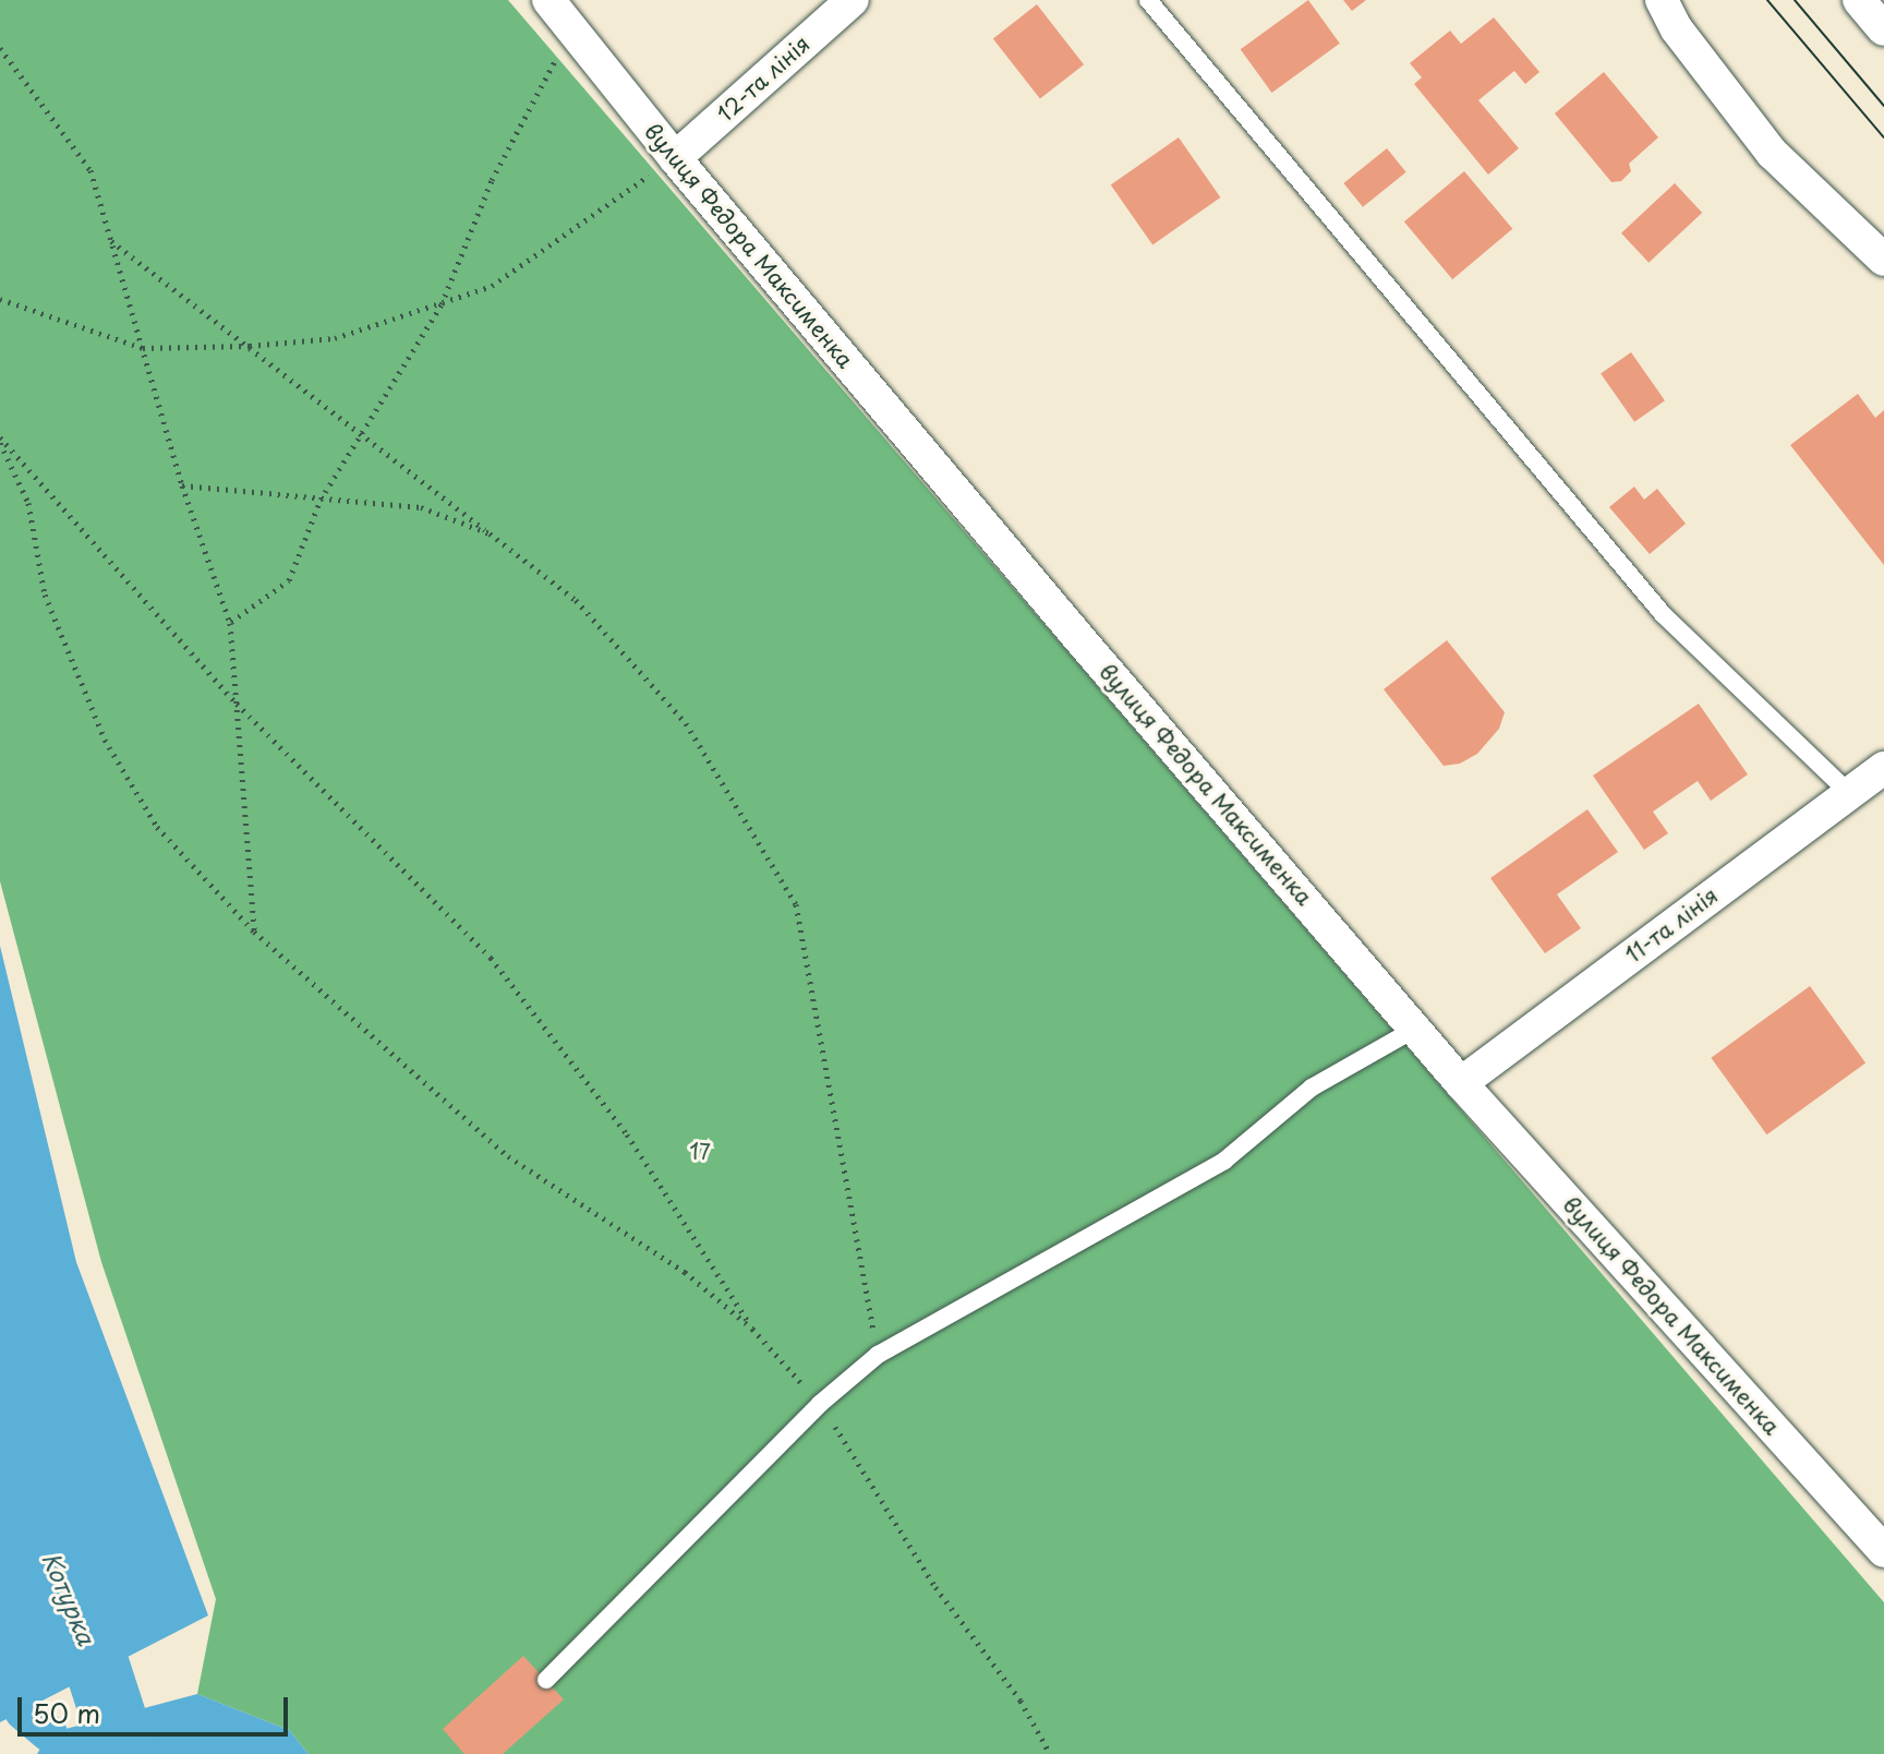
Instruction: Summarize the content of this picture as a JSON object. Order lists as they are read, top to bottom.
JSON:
{
  "streets": {
    "street": ["12-та лінія", "вулиця Федора Максименка", "11-та лінія"]
  },
  "crossings": [
    ["12-та лінія", "вулиця Федора Максименка"],
    ["вулиця Федора Максименка", "11-та лінія"]
  ],
  "water": ["Котурка"],
  "parks": ["17"],
  "scale_bar": "50 m"
}
